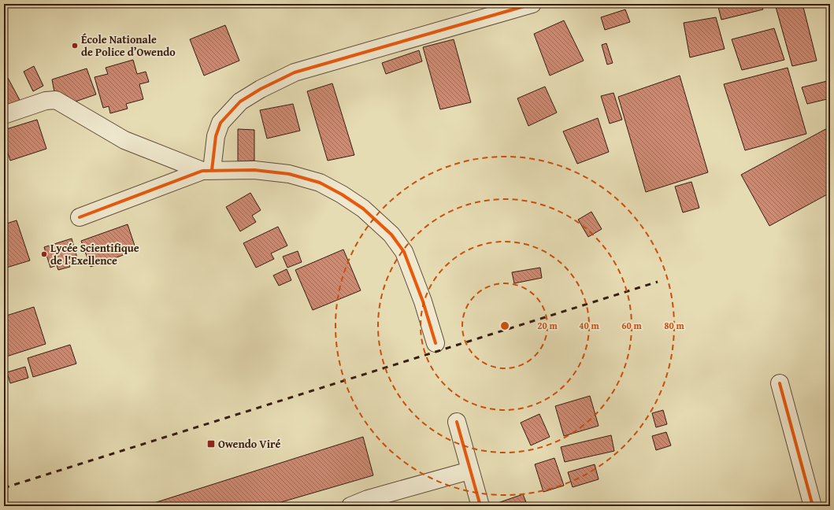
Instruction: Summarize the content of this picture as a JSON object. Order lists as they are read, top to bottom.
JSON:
{
  "places": {
    "other": ["École Nationale de Police d’Owendo", "Lycée Scientifique de l'Exellence"],
    "transit": ["Owendo Viré"]
  },
  "rings": [
    "20 m",
    "40 m",
    "60 m",
    "80 m"
  ]
}
